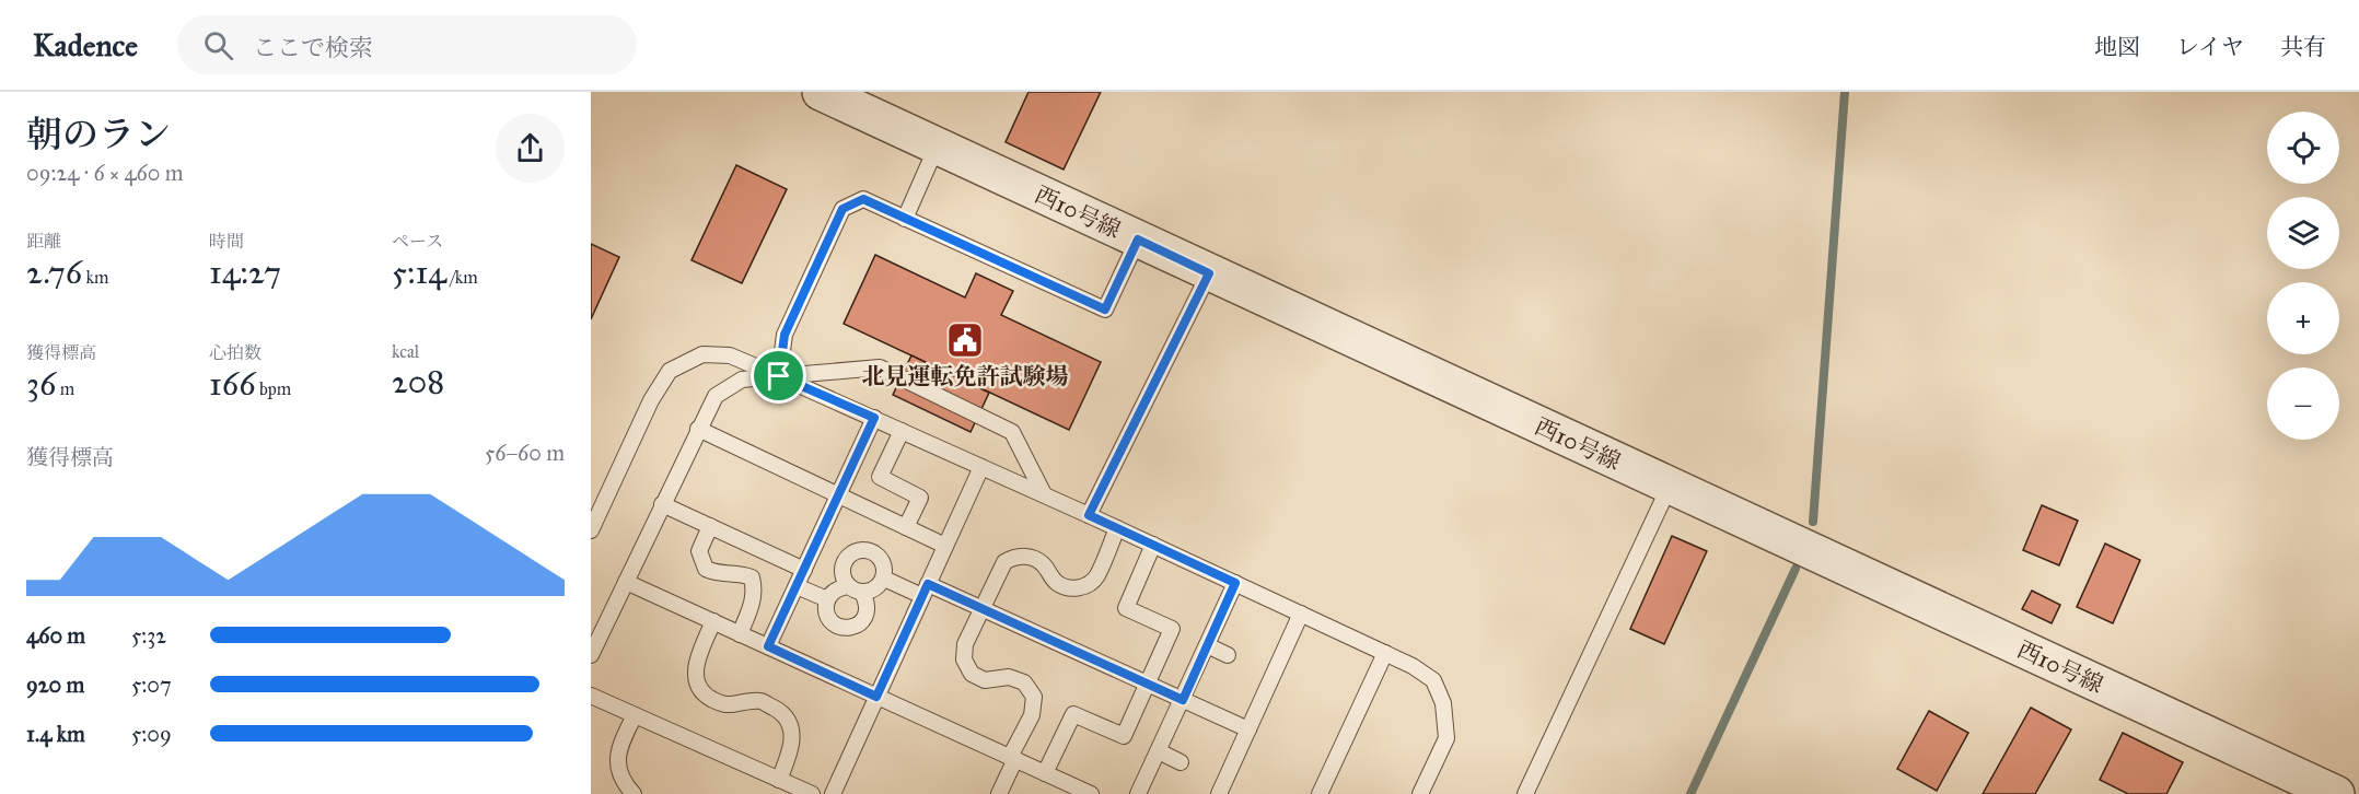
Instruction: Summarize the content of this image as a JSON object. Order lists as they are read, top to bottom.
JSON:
{
  "streets": {
    "street": ["西10号線"]
  },
  "places": {
    "public building": ["北見運転免許試験場"]
  },
  "page": {
    "header": "Kadence",
    "search": "ここで検索",
    "nav": ["地図", "レイヤ", "共有"],
    "heading": ["朝のラン", "09:24 · 6 × 460 m"],
    "map_buttons": ["+", "−"],
    "stats": [
      ["距離", "2.76 km"],
      ["時間", "14:27"],
      ["ペース", "5:14 /km"],
      ["獲得標高", "36 m"],
      ["心拍数", "166 bpm"],
      ["kcal", "208"]
    ],
    "chart": ["獲得標高", "56–60 m"],
    "list": [
      {
        "name": "460 m",
        "note": "5:32"
      },
      {
        "name": "920 m",
        "note": "5:07"
      },
      {
        "name": "1.4 km",
        "note": "5:09"
      }
    ]
  }
}
